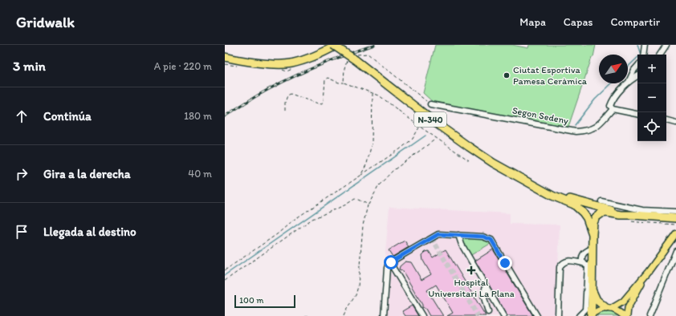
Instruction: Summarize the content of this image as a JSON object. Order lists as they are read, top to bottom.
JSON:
{
  "streets": {
    "highway": ["N-340"],
    "street": ["Segon Sedeny"]
  },
  "places": {
    "other": ["Ciutat Esportiva Pamesa Ceràmica"],
    "health": ["Hospital Universitari La Plana"]
  },
  "scale_bar": "100 m",
  "north": "top right",
  "page": {
    "header": "Gridwalk",
    "nav": ["Mapa", "Capas", "Compartir"],
    "heading": ["3 min", "A pie · 220 m"],
    "map_buttons": ["+", "−"],
    "list": [
      ["Continúa", "180 m"],
      ["Gira a la derecha", "40 m"],
      "Llegada al destino"
    ],
    "scale": "100 m"
  }
}
